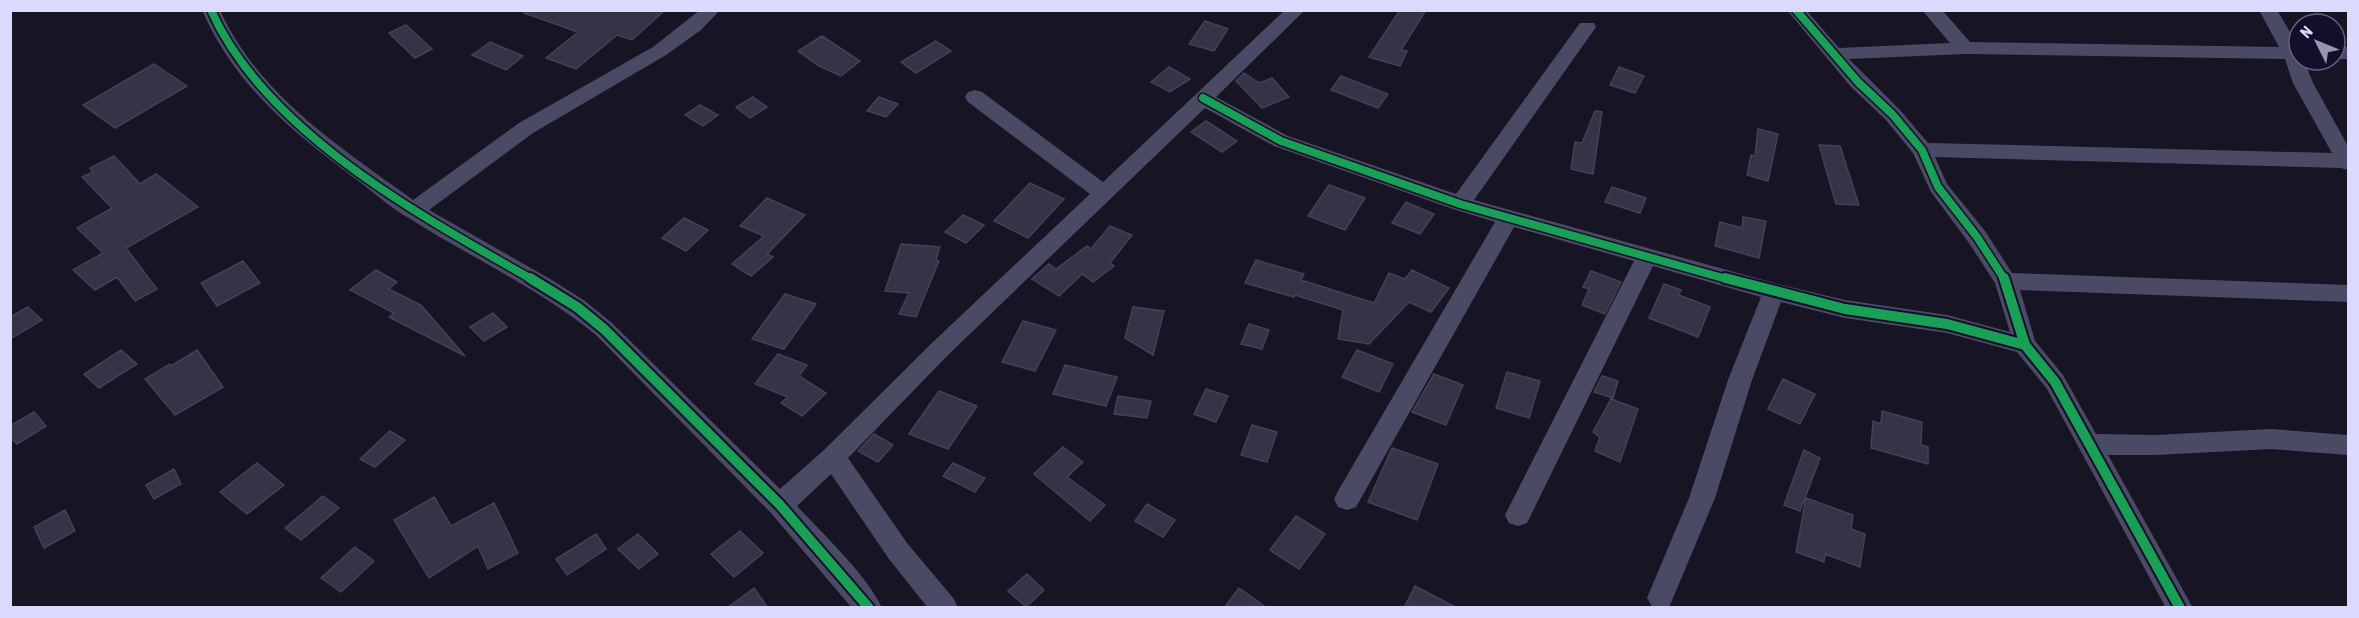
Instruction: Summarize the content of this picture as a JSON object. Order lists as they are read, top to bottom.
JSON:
{
  "north": "top left"
}
